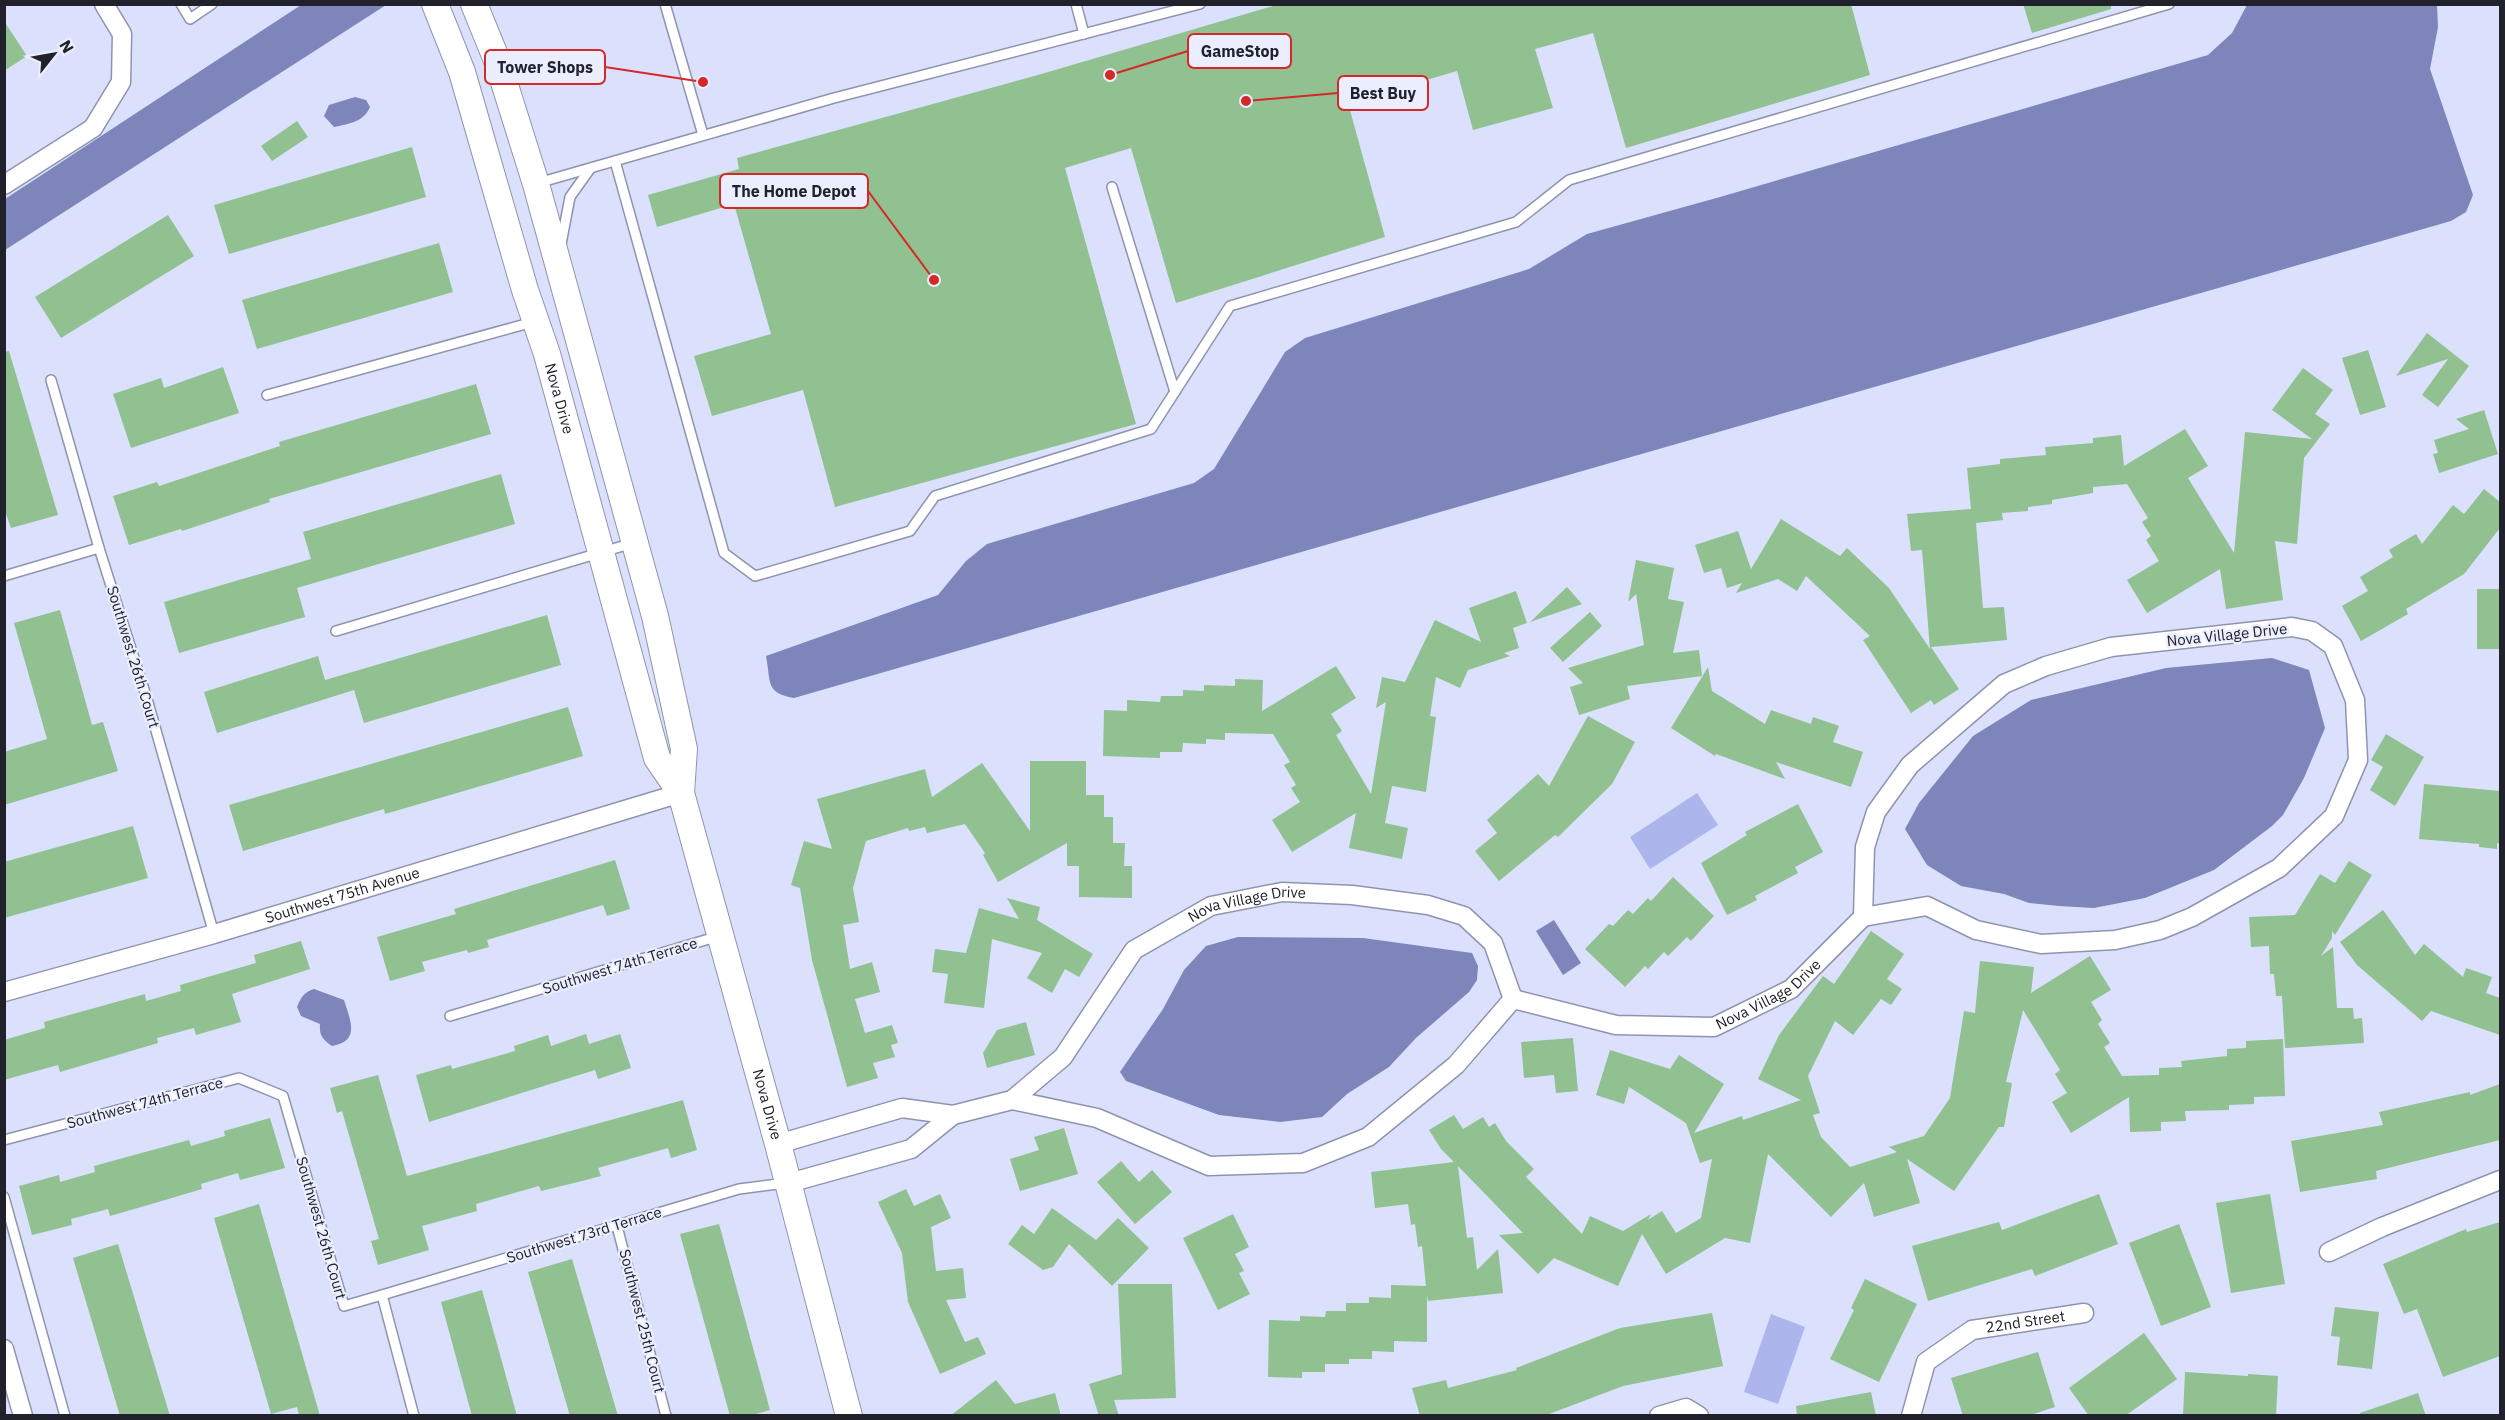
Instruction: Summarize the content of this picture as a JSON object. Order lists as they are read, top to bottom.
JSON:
{
  "streets": {
    "street": [
      "Nova Drive",
      "Nova Village Drive",
      "Southwest 75th Avenue",
      "22nd Street"
    ],
    "lane": [
      "Southwest 26th Court",
      "Southwest 74th Terrace",
      "Southwest 73rd Terrace",
      "Southwest 25th Court"
    ]
  },
  "crossings": [
    ["Nova Drive", "Nova Village Drive"],
    ["Nova Drive", "Southwest 75th Avenue"],
    ["Nova Drive", "Southwest 74th Terrace"],
    ["Nova Drive", "Southwest 73rd Terrace"],
    ["Nova Village Drive", "Southwest 73rd Terrace"],
    ["Southwest 26th Court", "Southwest 75th Avenue"],
    ["Southwest 26th Court", "Southwest 74th Terrace"],
    ["Southwest 26th Court", "Southwest 73rd Terrace"],
    ["Southwest 73rd Terrace", "Southwest 25th Court"]
  ],
  "places": [
    "GameStop",
    "Tower Shops",
    "Best Buy",
    "The Home Depot"
  ],
  "north": "top right"
}
